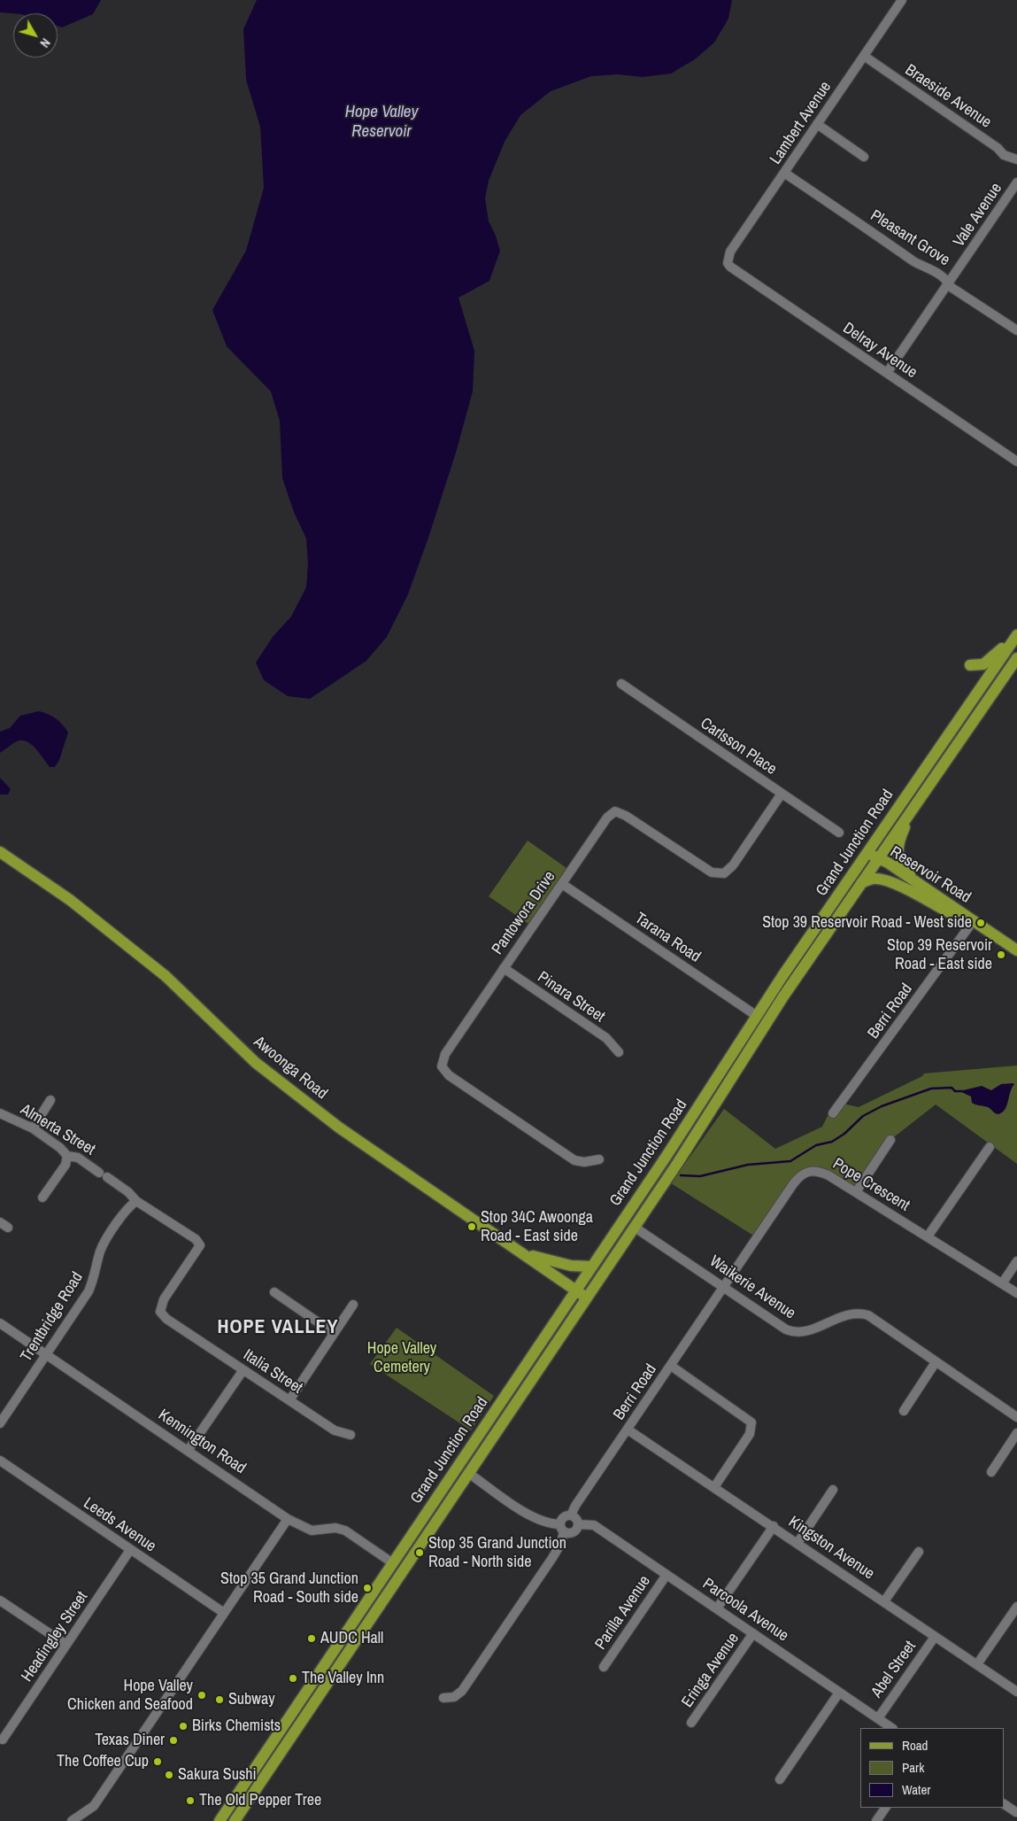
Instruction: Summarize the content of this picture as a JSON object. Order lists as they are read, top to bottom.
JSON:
{
  "streets": {
    "main road": ["Grand Junction Road", "Reservoir Road", "Awoonga Road"],
    "street": [
      "Braeside Avenue",
      "Lambert Avenue",
      "Vale Avenue",
      "Pleasant Grove",
      "Delray Avenue",
      "Carlsson Place",
      "Pantowora Drive",
      "Tarana Road",
      "Pinara Street",
      "Berri Road",
      "Almerta Street",
      "Pope Crescent",
      "Waikerie Avenue",
      "Trentbridge Road",
      "Italia Street",
      "Kennington Road",
      "Leeds Avenue",
      "Kingston Avenue",
      "Parcoola Avenue",
      "Parilla Avenue",
      "Headingley Street",
      "Abel Street",
      "Eringa Avenue"
    ]
  },
  "crossings": [
    ["Braeside Avenue", "Lambert Avenue"],
    ["Lambert Avenue", "Pleasant Grove"],
    ["Lambert Avenue", "Delray Avenue"],
    ["Vale Avenue", "Pleasant Grove"],
    ["Vale Avenue", "Delray Avenue"],
    ["Carlsson Place", "Pantowora Drive"],
    ["Grand Junction Road", "Reservoir Road"],
    ["Grand Junction Road", "Tarana Road"],
    ["Grand Junction Road", "Awoonga Road"],
    ["Grand Junction Road", "Waikerie Avenue"],
    ["Grand Junction Road", "Kennington Road"],
    ["Reservoir Road", "Berri Road"],
    ["Pantowora Drive", "Tarana Road"],
    ["Pantowora Drive", "Pinara Street"],
    ["Berri Road", "Pope Crescent"],
    ["Berri Road", "Waikerie Avenue"],
    ["Berri Road", "Kingston Avenue"],
    ["Berri Road", "Parcoola Avenue"],
    ["Almerta Street", "Trentbridge Road"],
    ["Almerta Street", "Italia Street"],
    ["Pope Crescent", "Waikerie Avenue"],
    ["Trentbridge Road", "Kennington Road"],
    ["Leeds Avenue", "Headingley Street"],
    ["Kingston Avenue", "Abel Street"],
    ["Parcoola Avenue", "Parilla Avenue"],
    ["Parcoola Avenue", "Abel Street"],
    ["Parcoola Avenue", "Eringa Avenue"]
  ],
  "districts": ["HOPE VALLEY"],
  "water": ["Hope Valley Reservoir"],
  "parks": ["Hope Valley Cemetery"],
  "places": [
    "Stop 39 Reservoir Road - West side",
    "Stop 39 Reservoir Road - East side",
    "Stop 34C Awoonga Road - East side",
    "Stop 35 Grand Junction Road - North side",
    "Stop 35 Grand Junction Road - South side",
    "AUDC Hall",
    "The Valley Inn",
    "Hope Valley Chicken and Seafood",
    "Subway",
    "Birks Chemists",
    "Texas Diner",
    "The Coffee Cup",
    "Sakura Sushi",
    "The Old Pepper Tree"
  ],
  "legend": ["Road", "Park", "Water"],
  "north": "bottom right"
}
